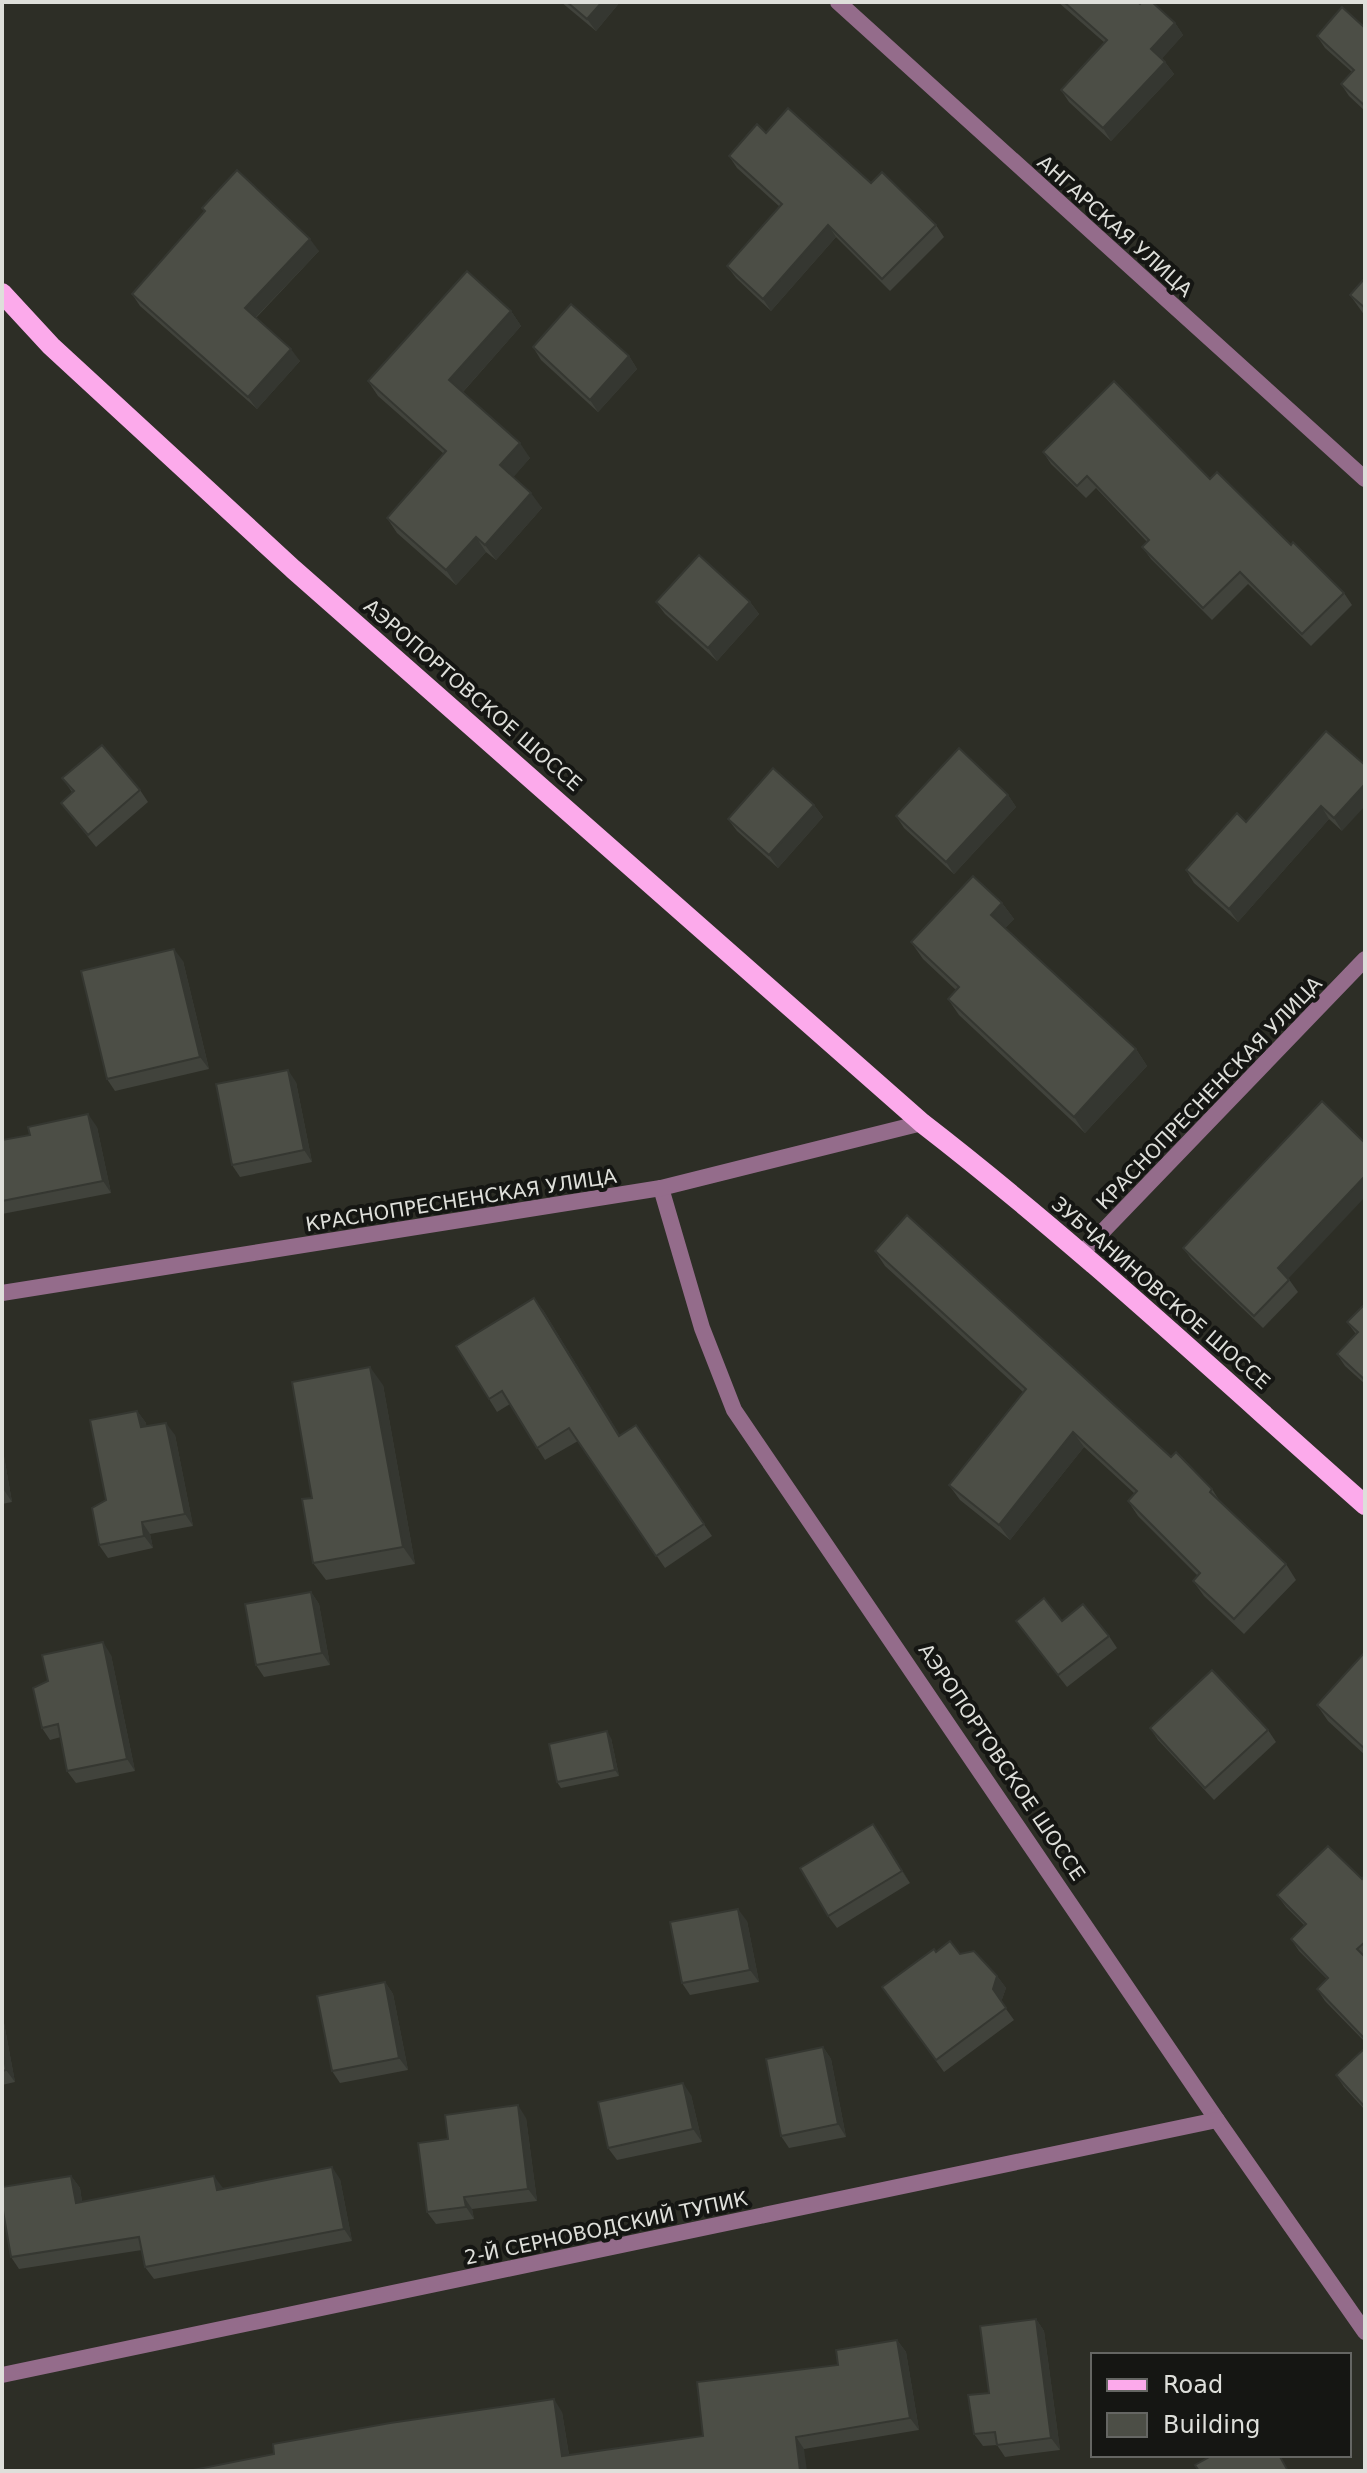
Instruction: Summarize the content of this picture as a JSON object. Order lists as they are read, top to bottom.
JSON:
{
  "streets": {
    "main road": ["АЭРОПОРТОВСКОЕ ШОССЕ", "ЗУБЧАНИНОВСКОЕ ШОССЕ"],
    "street": ["АНГАРСКАЯ УЛИЦА", "КРАСНОПРЕСНЕНСКАЯ УЛИЦА", "2-Й СЕРНОВОДСКИЙ ТУПИК"]
  },
  "crossings": [
    ["АЭРОПОРТОВСКОЕ ШОССЕ", "КРАСНОПРЕСНЕНСКАЯ УЛИЦА"],
    ["АЭРОПОРТОВСКОЕ ШОССЕ", "ЗУБЧАНИНОВСКОЕ ШОССЕ"],
    ["АЭРОПОРТОВСКОЕ ШОССЕ", "2-Й СЕРНОВОДСКИЙ ТУПИК"],
    ["КРАСНОПРЕСНЕНСКАЯ УЛИЦА", "ЗУБЧАНИНОВСКОЕ ШОССЕ"]
  ],
  "legend": ["Road", "Building"]
}
